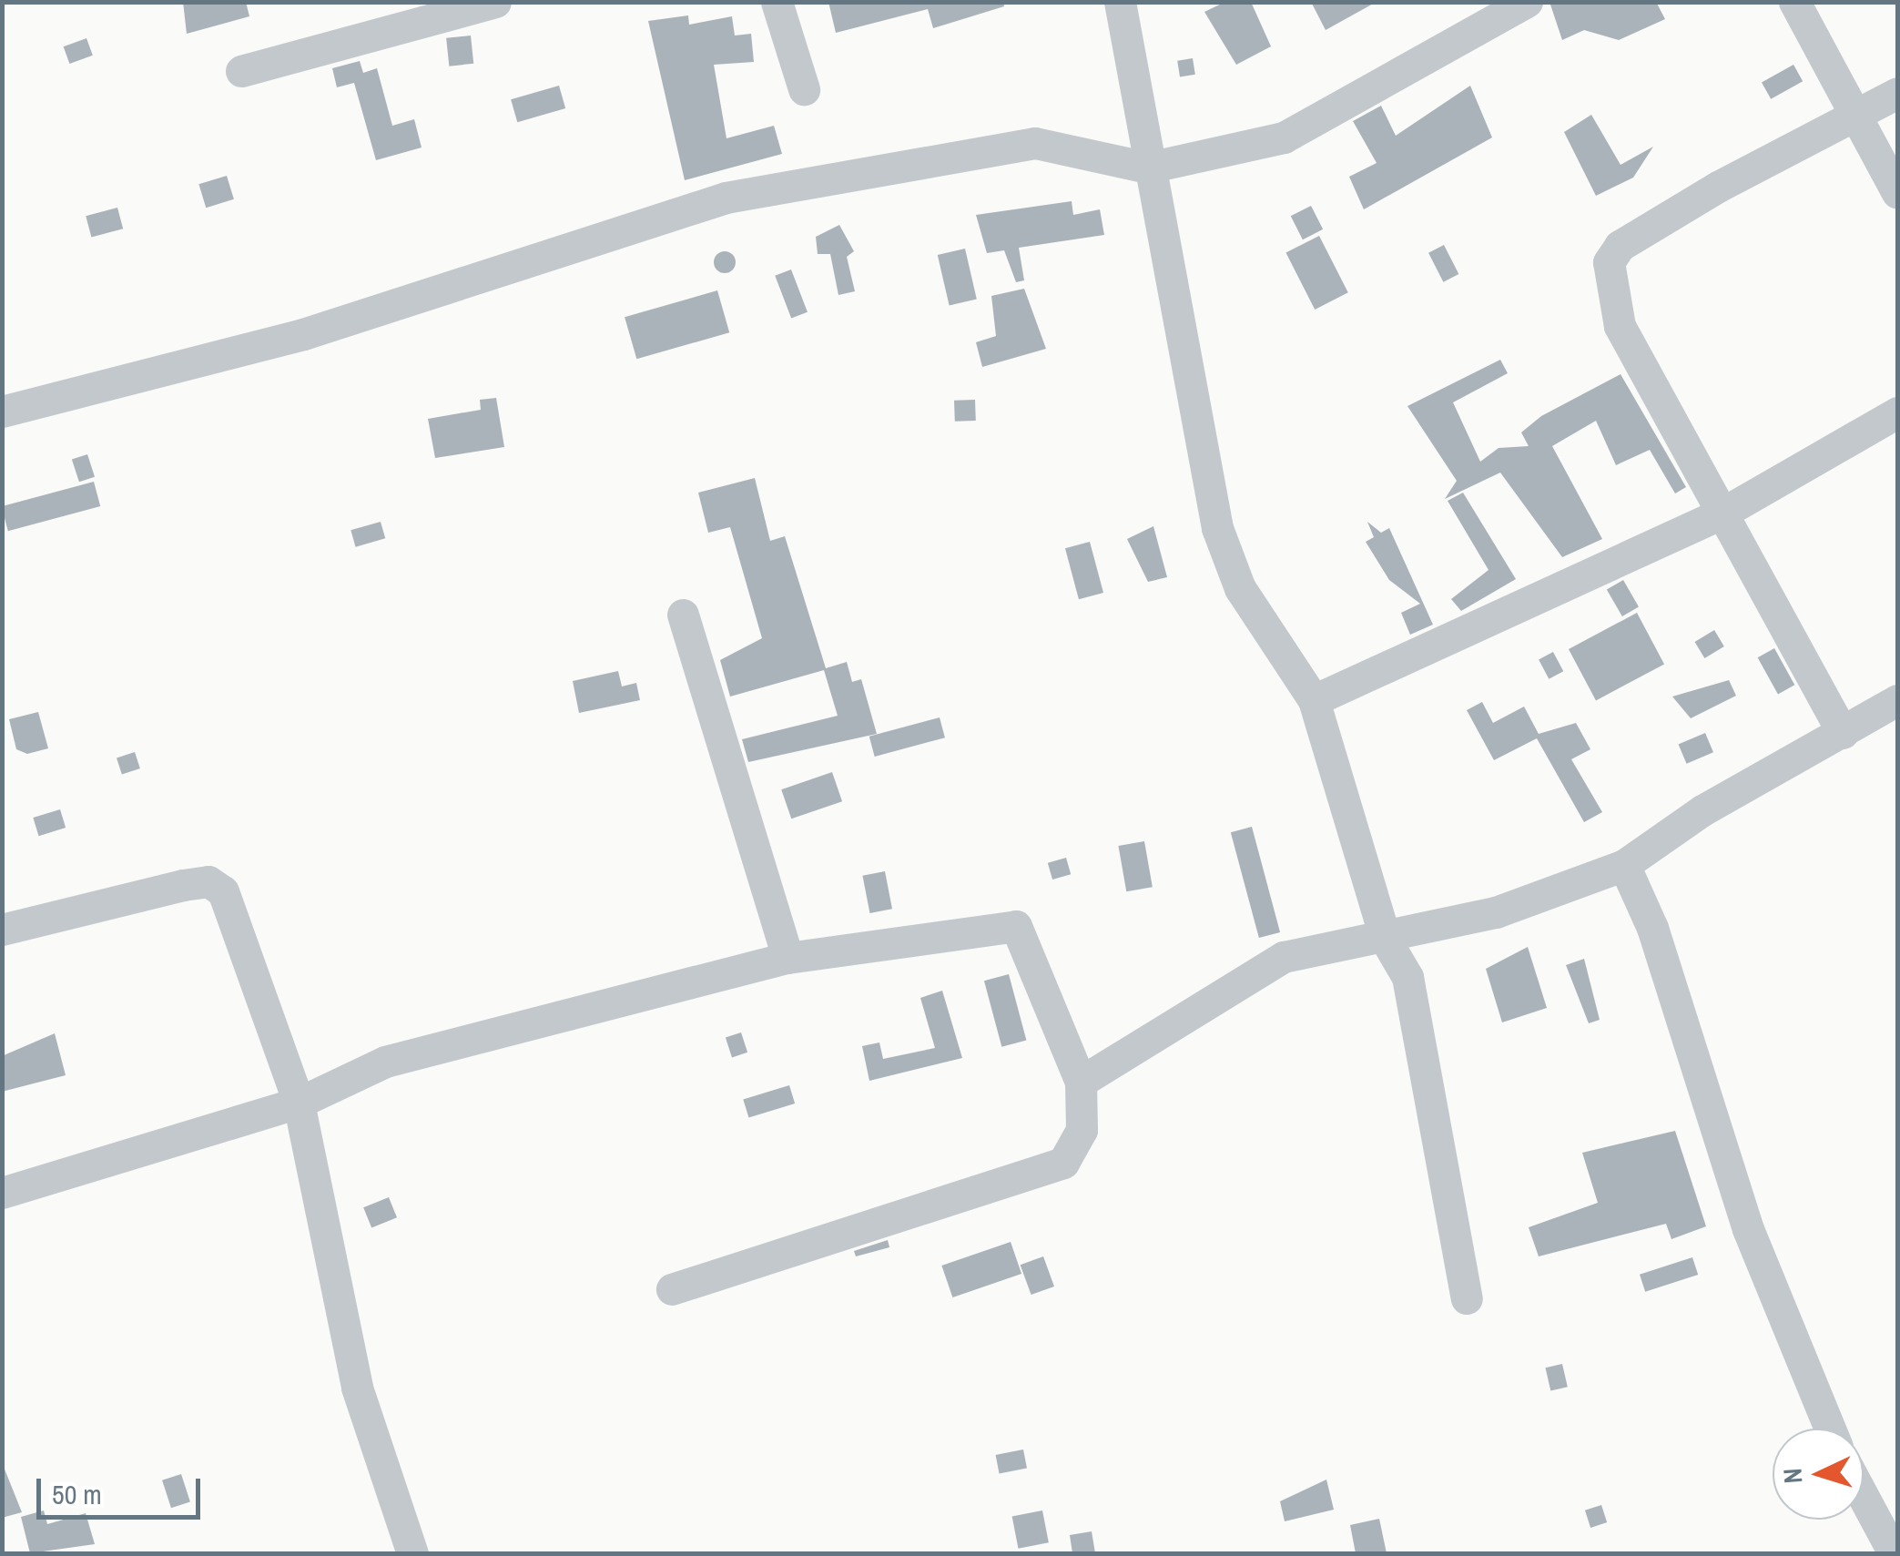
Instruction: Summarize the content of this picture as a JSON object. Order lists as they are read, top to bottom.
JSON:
{
  "scale_bar": "50 m",
  "north": "left"
}
